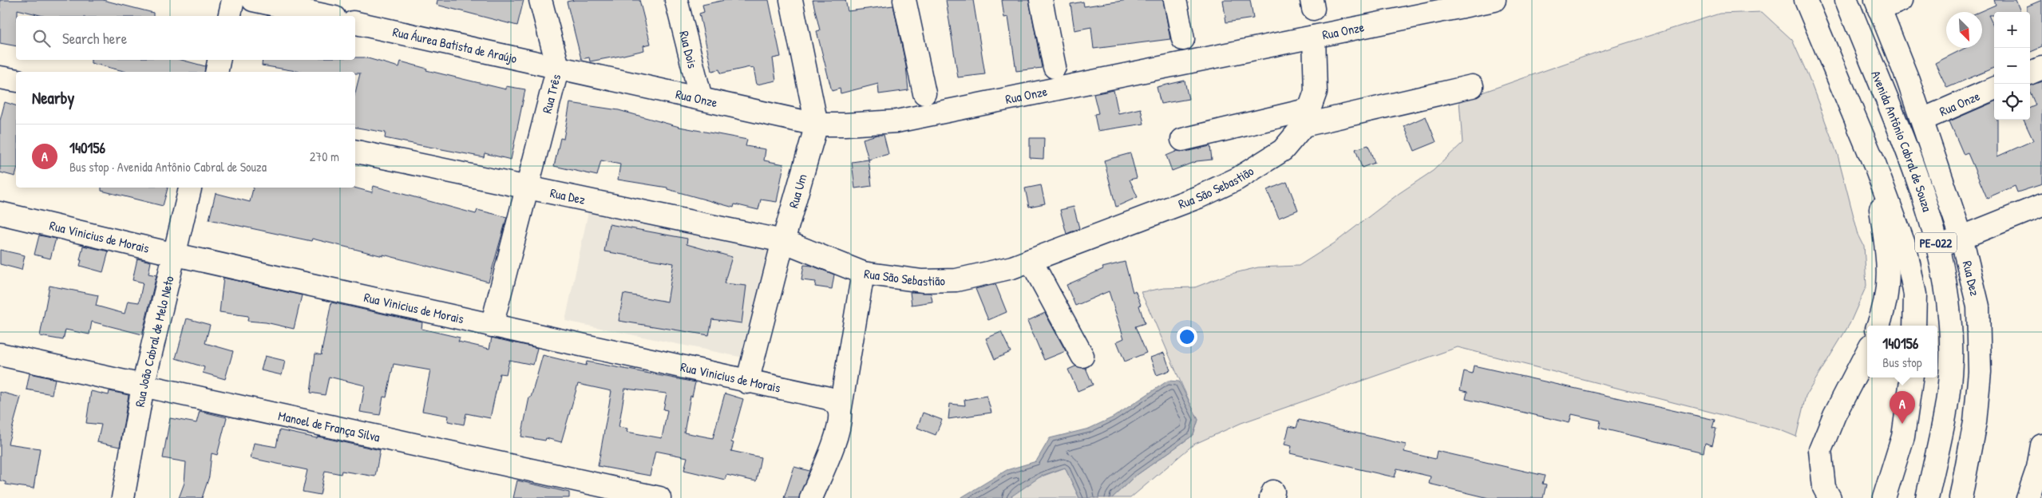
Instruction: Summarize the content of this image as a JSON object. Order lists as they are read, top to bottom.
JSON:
{
  "streets": {
    "main road": [
      "Rua Onze",
      "Rua Áurea Batista de Araújo",
      "Rua Dois",
      "Rua Três",
      "Avenida Antônio Cabral de Souza",
      "Rua São Sebastião",
      "Rua Um",
      "Rua Dez",
      "Rua Vinicius de Morais",
      "PE-022",
      "Rua João Cabral de Melo Neto",
      "Manoel de França Silva"
    ]
  },
  "crossings": [
    ["Rua Onze", "Rua Áurea Batista de Araújo"],
    ["Rua Onze", "Rua Dois"],
    ["Rua Onze", "Rua Três"],
    ["Rua Onze", "Rua São Sebastião"],
    ["Rua Onze", "Rua Um"],
    ["Rua Onze", "Rua Dez"],
    ["Rua Áurea Batista de Araújo", "Rua Três"],
    ["Rua Três", "Rua Dez"],
    ["Rua Três", "Rua Vinicius de Morais"],
    ["Rua São Sebastião", "Rua Um"],
    ["Rua São Sebastião", "Rua Dez"],
    ["Rua Um", "Rua Dez"],
    ["Rua Um", "Rua Vinicius de Morais"],
    ["Rua Vinicius de Morais", "Rua João Cabral de Melo Neto"],
    ["Rua João Cabral de Melo Neto", "Manoel de França Silva"]
  ],
  "north": "bottom right",
  "page": {
    "map_buttons": ["+", "−"],
    "search": "Search here",
    "heading": "Nearby",
    "list": [
      {
        "mark": "A",
        "name": "140156",
        "note": "Bus stop · Avenida Antônio Cabral de Souza",
        "value": "270 m"
      }
    ],
    "popup": ["140156", "Bus stop"],
    "pins": "A"
  }
}
